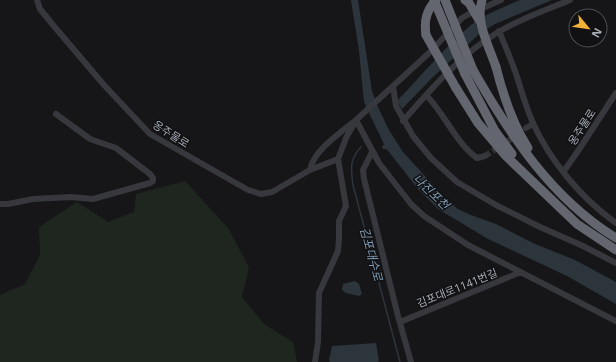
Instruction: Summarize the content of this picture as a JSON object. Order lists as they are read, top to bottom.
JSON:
{
  "streets": {
    "lane": ["옹주물로", "김포대로1141번길"]
  },
  "water": ["나진포천", "김포대수로"],
  "north": "bottom right"
}
